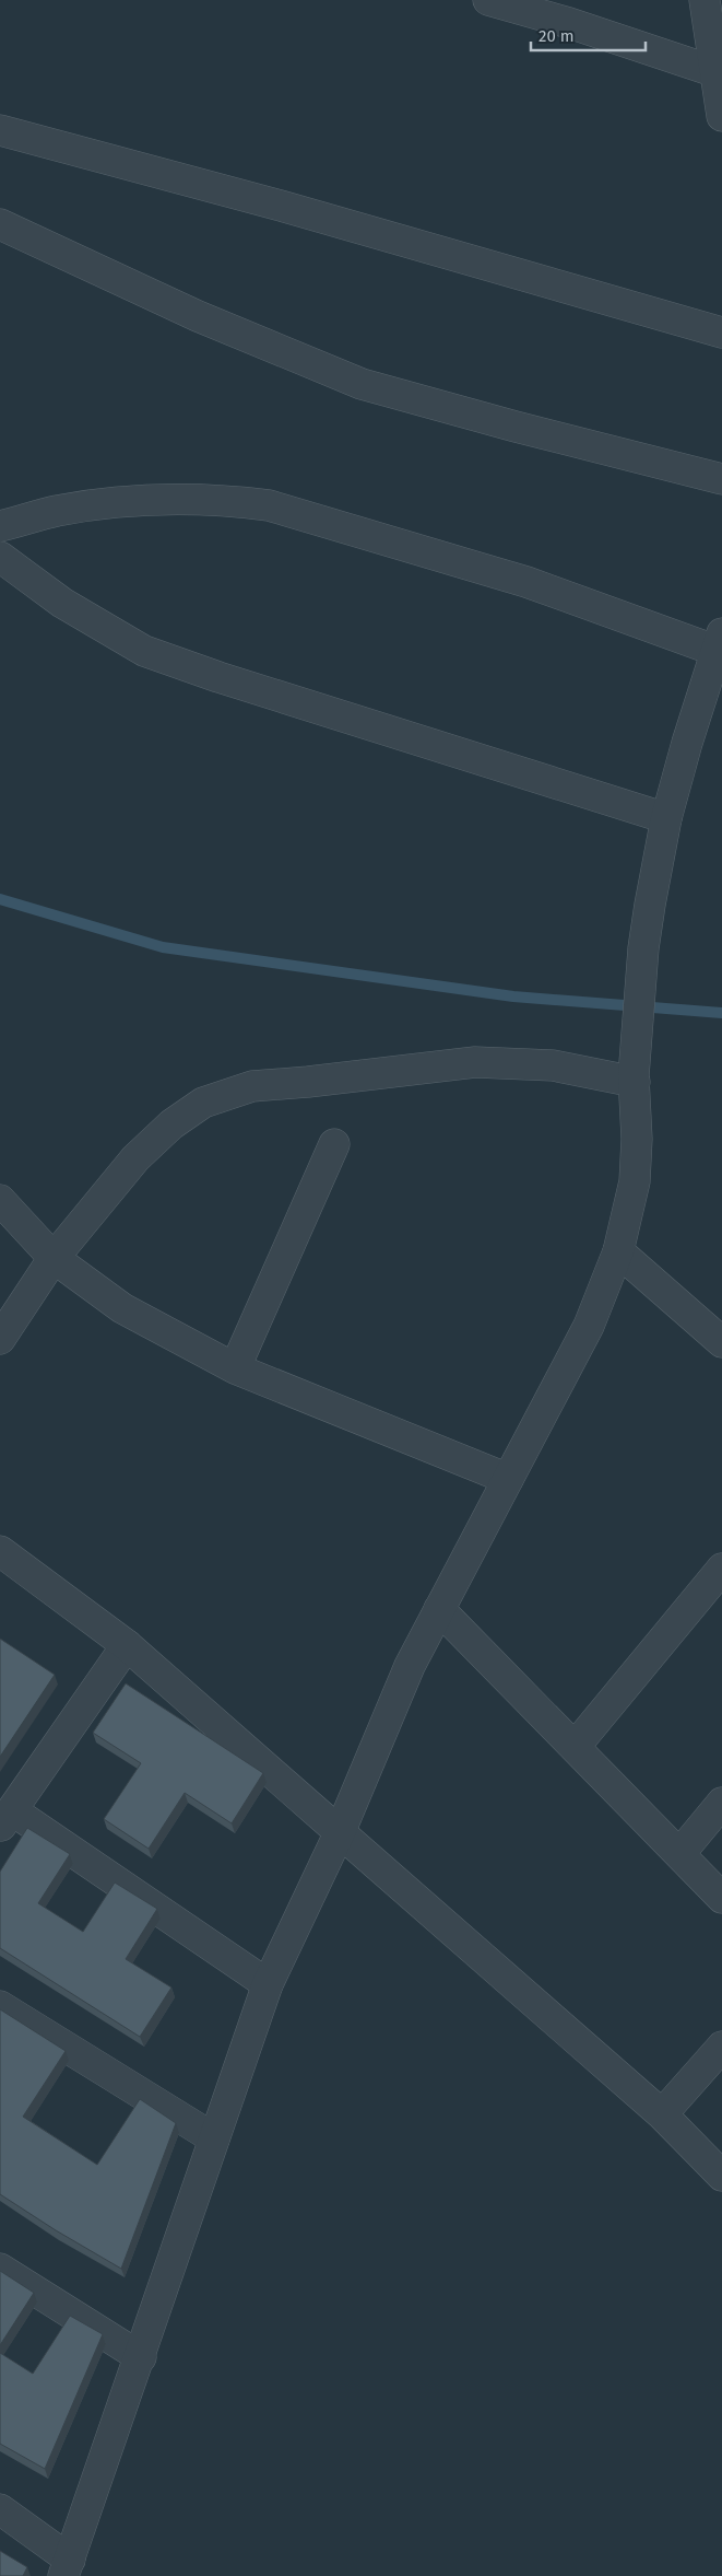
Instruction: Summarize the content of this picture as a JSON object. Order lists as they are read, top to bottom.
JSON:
{
  "scale_bar": "20 m"
}
